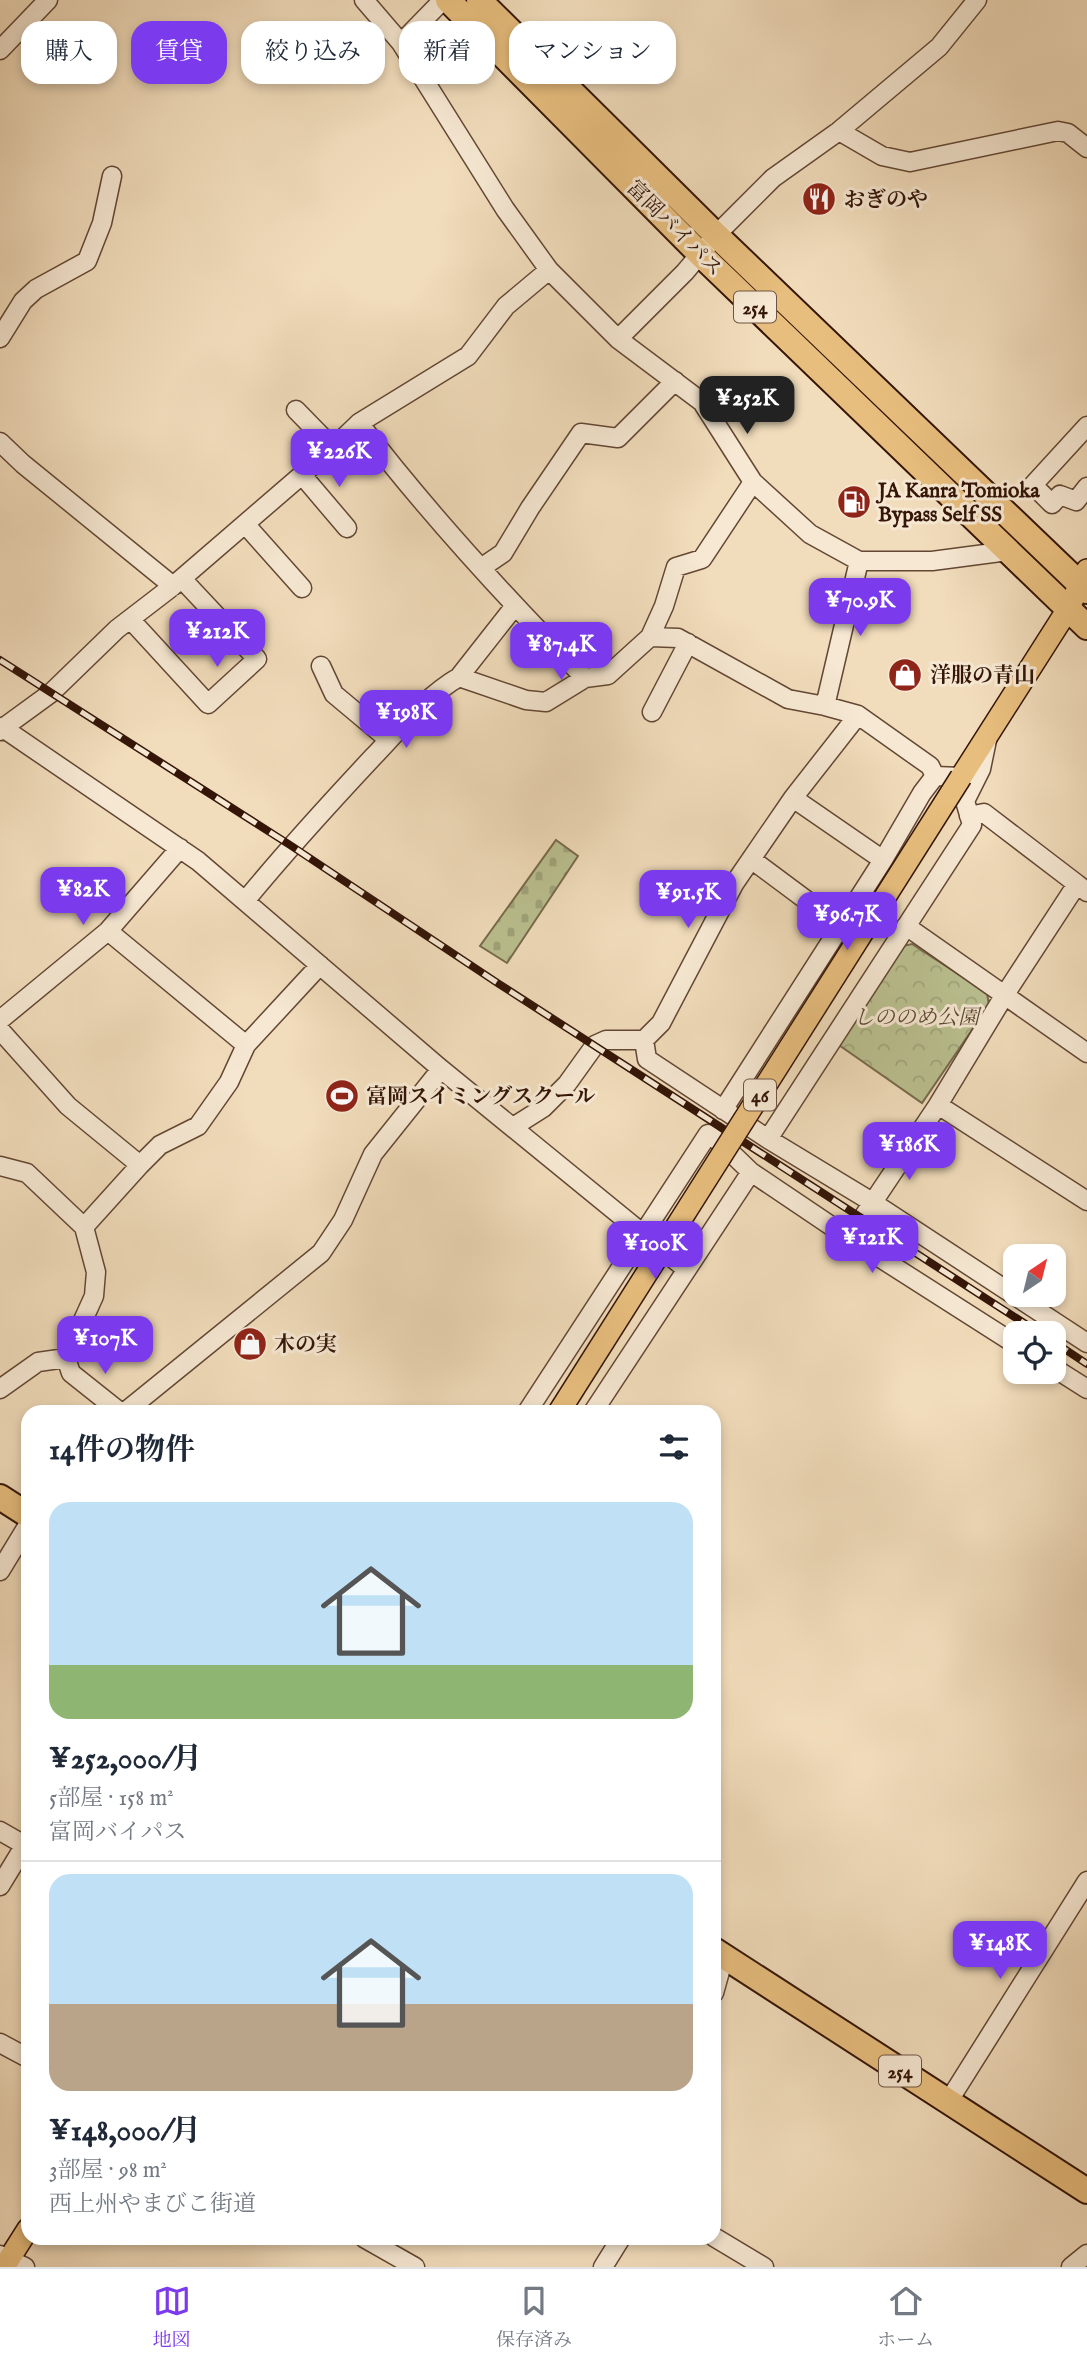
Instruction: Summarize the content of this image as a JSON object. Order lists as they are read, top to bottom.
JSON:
{
  "streets": {
    "highway": ["富岡バイパス", "254"],
    "main road": ["46"]
  },
  "crossings": [
    ["富岡バイパス", "46"]
  ],
  "parks": ["しののめ公園"],
  "places": {
    "restaurant": ["おぎのや"],
    "fuel station": ["JA Kanra Tomioka Bypass Self SS"],
    "shop": ["洋服の青山", "木の実"],
    "sports": ["富岡スイミングスクール"]
  },
  "north": "top right",
  "page": {
    "chip": [
      "購入",
      "賃貸",
      "絞り込み",
      "新着",
      "マンション"
    ],
    "price": [
      "¥252K",
      "¥226K",
      "¥70.9K",
      "¥212K",
      "¥87.4K",
      "¥198K",
      "¥82K",
      "¥91.5K",
      "¥96.7K",
      "¥186K",
      "¥121K",
      "¥100K",
      "¥107K",
      "¥148K"
    ],
    "heading": "14件の物件",
    "list": [
      {
        "name": "¥252,000/月",
        "note": "5部屋 · 158 m² · 富岡バイパス"
      },
      {
        "name": "¥148,000/月",
        "note": "3部屋 · 98 m² · 西上州やまびこ街道"
      }
    ],
    "tabs": ["地図", "保存済み", "ホーム"]
  }
}
